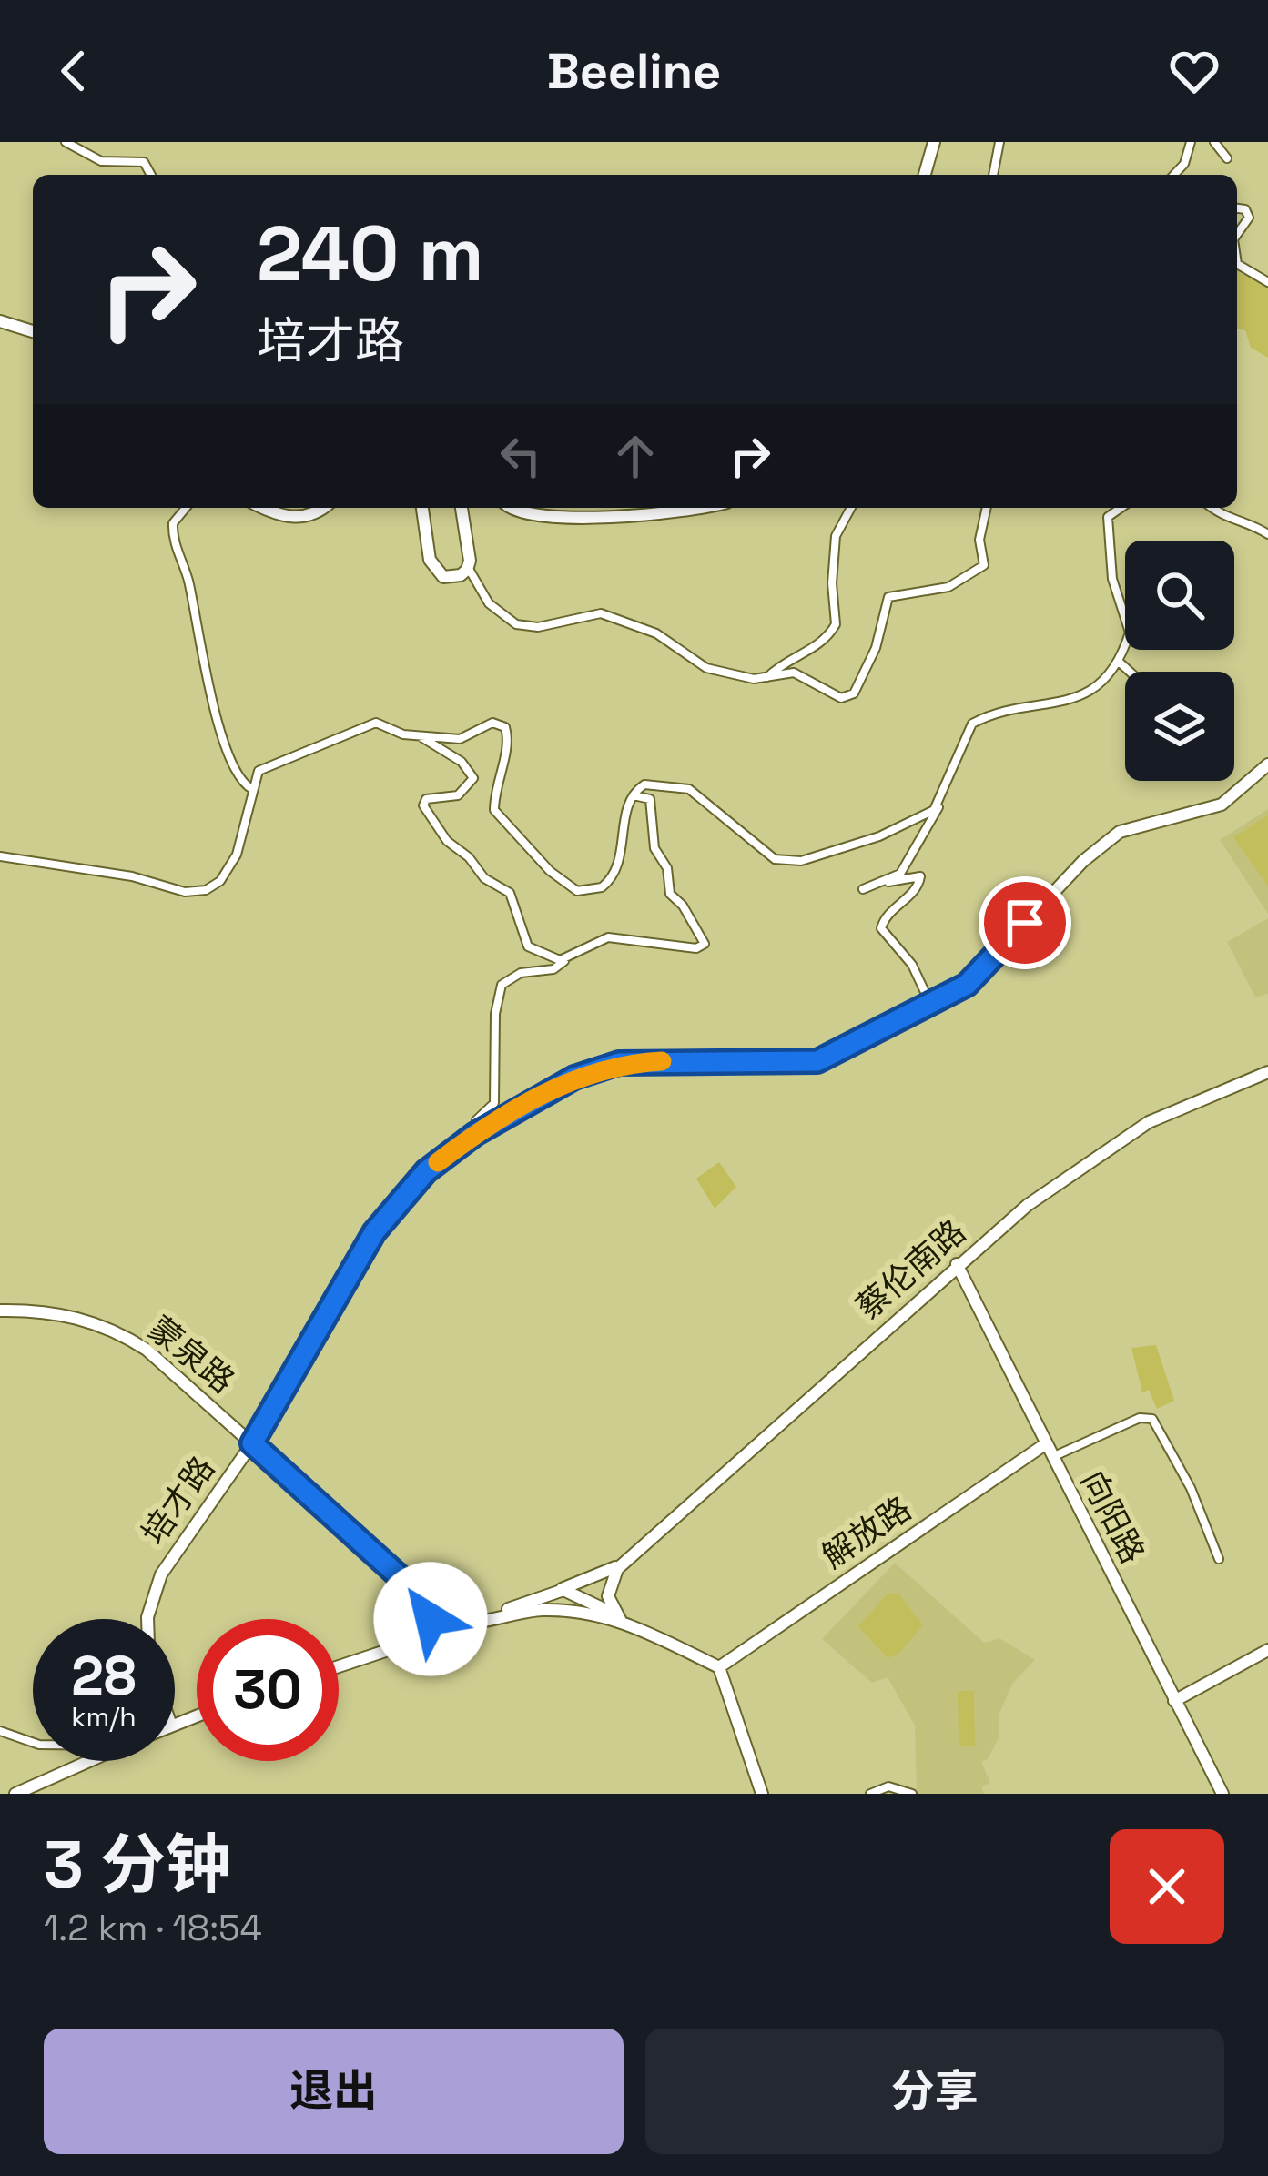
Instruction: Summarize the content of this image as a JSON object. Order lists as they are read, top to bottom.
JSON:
{
  "streets": {
    "street": [
      "蔡伦南路",
      "蒙泉路",
      "培才路",
      "向阳路",
      "解放路"
    ]
  },
  "crossings": [
    ["蔡伦南路", "蒙泉路"],
    ["蔡伦南路", "向阳路"],
    ["蒙泉路", "培才路"],
    ["向阳路", "解放路"]
  ],
  "page": {
    "header": "Beeline",
    "turn": ["240 m", "培才路"],
    "speed": "28 km/h",
    "limit": "30",
    "heading": ["3 分钟", "1.2 km · 18:54"],
    "buttons": ["退出", "分享"]
  }
}
